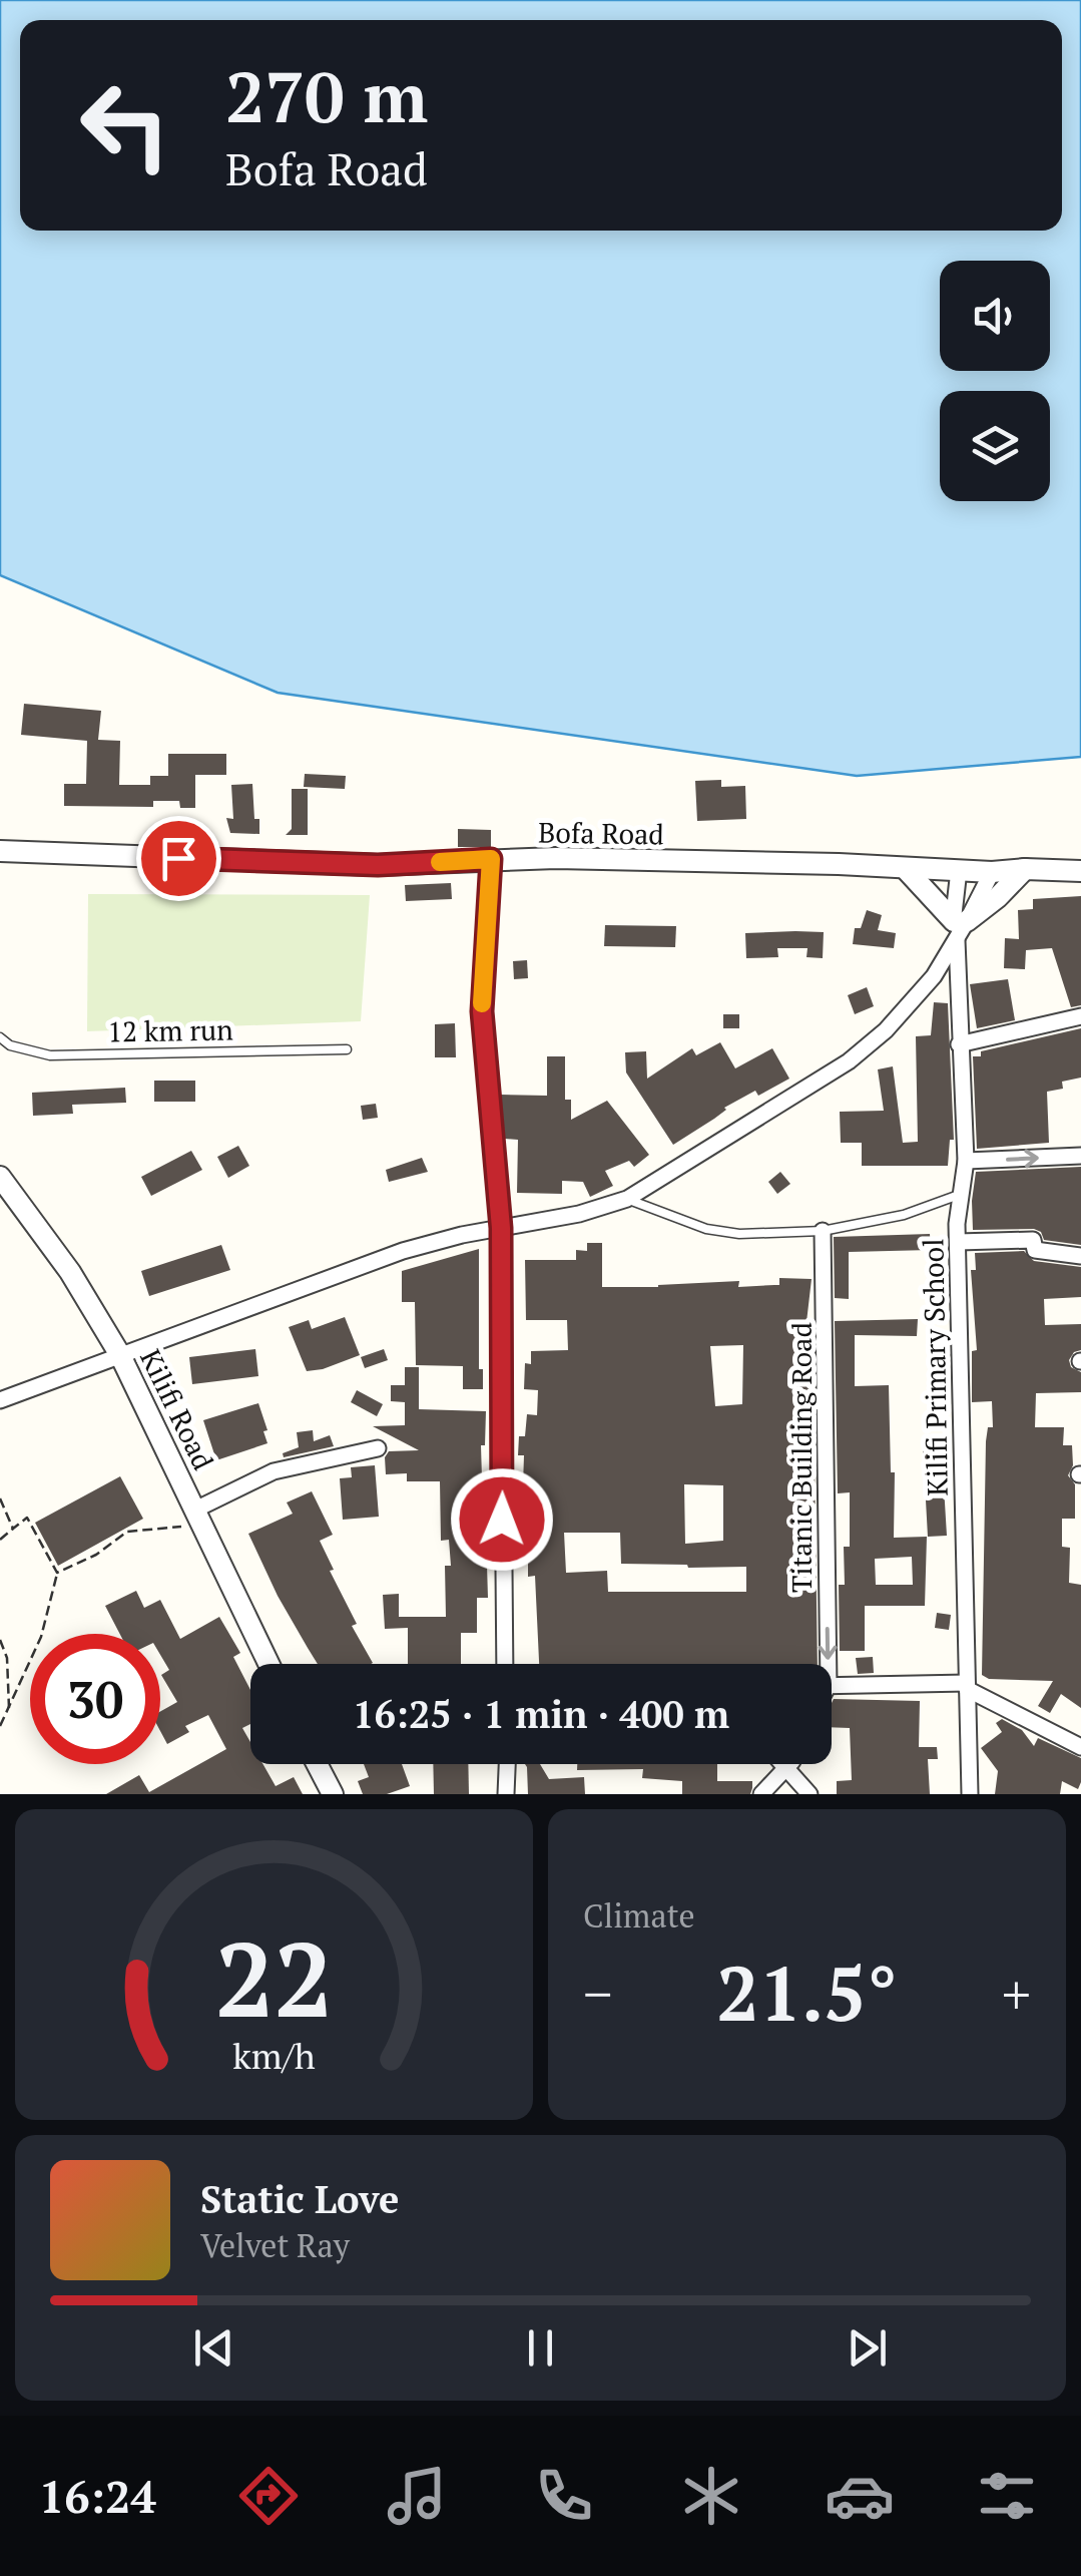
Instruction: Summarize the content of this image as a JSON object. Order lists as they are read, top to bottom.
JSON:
{
  "streets": {
    "street": [
      "Bofa Road",
      "Kilifi Primary School",
      "Kilifi Road",
      "Titanic Building Road"
    ],
    "lane": ["12 km run"]
  },
  "crossings": [
    ["Bofa Road", "Kilifi Primary School"]
  ],
  "one_way": ["Titanic Building Road"],
  "page": {
    "turn": ["270 m", "Bofa Road"],
    "limit": "30",
    "trip": "16:25 · 1 min · 400 m",
    "tile": "Climate",
    "heat": ["−", "21.5°", "+"],
    "song": ["Static Love", "Velvet Ray"],
    "tabs": "16:24",
    "gauge": ["22", "km/h"]
  }
}
